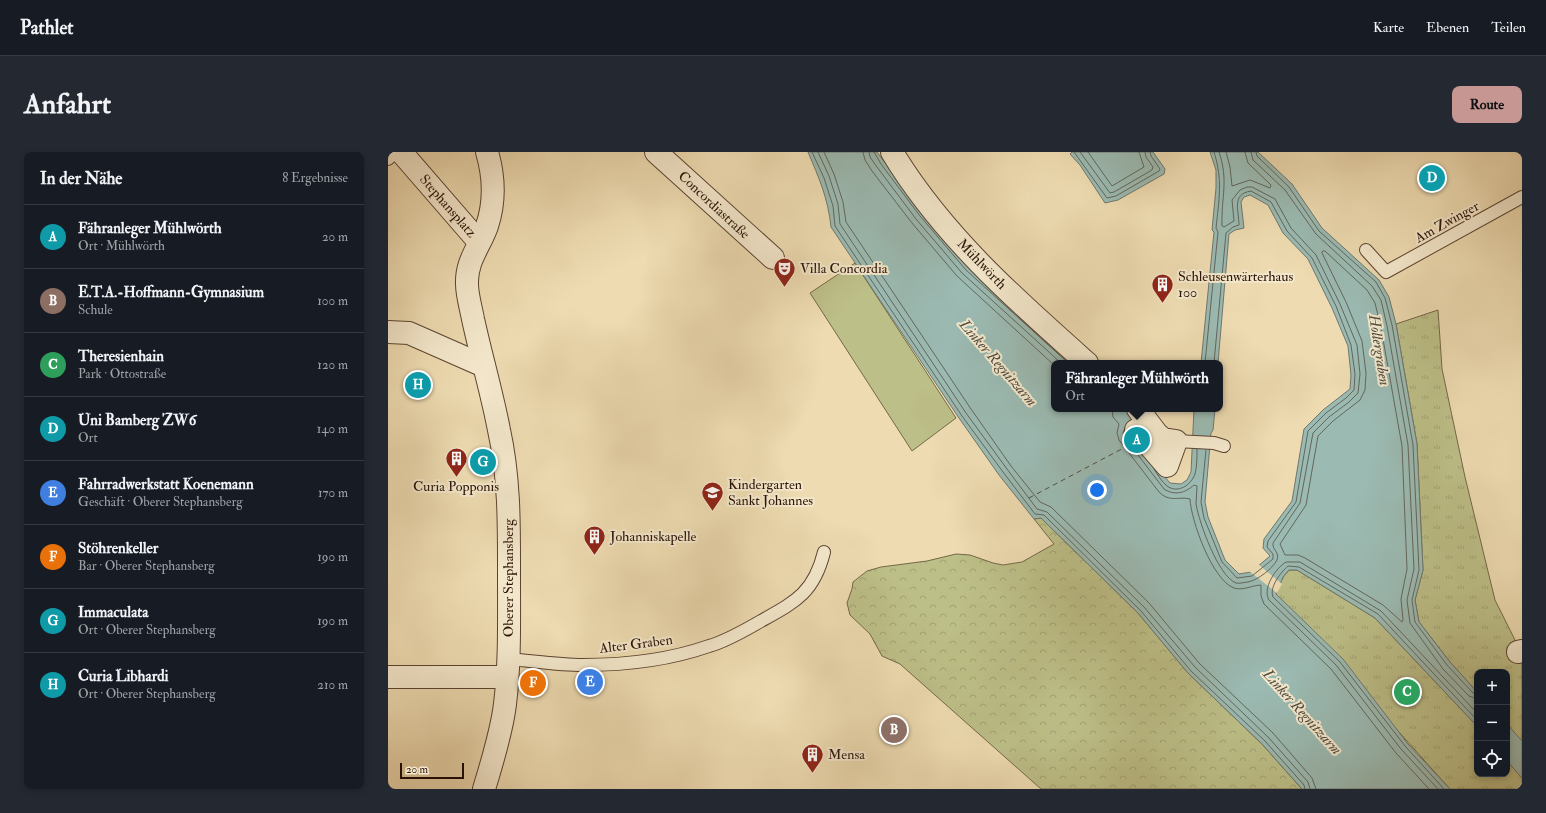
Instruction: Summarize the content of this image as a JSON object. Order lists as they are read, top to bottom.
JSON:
{
  "streets": {
    "street": [
      "Concordiastraße",
      "Stephansplatz",
      "Mühlwörth",
      "Oberer Stephansberg"
    ],
    "lane": ["Am Zwinger", "Alter Graben"]
  },
  "crossings": [
    ["Stephansplatz", "Oberer Stephansberg"],
    ["Oberer Stephansberg", "Alter Graben"]
  ],
  "water": ["Hollergraben", "Linker Regnitzarm"],
  "places": {
    "theatre": ["Villa Concordia"],
    "building": [
      "Schleusenwärterhaus 100",
      "Curia Popponis",
      "Johanniskapelle",
      "Mensa"
    ],
    "school or university": ["Kindergarten Sankt Johannes"]
  },
  "scale_bar": "20 m",
  "page": {
    "header": "Pathlet",
    "nav": ["Karte", "Ebenen", "Teilen"],
    "buttons": "Route",
    "title": "Anfahrt",
    "heading": ["In der Nähe", "8 Ergebnisse"],
    "pins": [
      "D",
      "H",
      "A",
      "G",
      "E",
      "F",
      "C",
      "B"
    ],
    "list": [
      {
        "mark": "A",
        "name": "Fähranleger Mühlwörth",
        "note": "Ort · Mühlwörth",
        "value": "20 m"
      },
      {
        "mark": "B",
        "name": "E.T.A.-Hoffmann-Gymnasium",
        "note": "Schule",
        "value": "100 m"
      },
      {
        "mark": "C",
        "name": "Theresienhain",
        "note": "Park · Ottostraße",
        "value": "120 m"
      },
      {
        "mark": "D",
        "name": "Uni Bamberg ZW6",
        "note": "Ort",
        "value": "140 m"
      },
      {
        "mark": "E",
        "name": "Fahrradwerkstatt Koenemann",
        "note": "Geschäft · Oberer Stephansberg",
        "value": "170 m"
      },
      {
        "mark": "F",
        "name": "Stöhrenkeller",
        "note": "Bar · Oberer Stephansberg",
        "value": "190 m"
      },
      {
        "mark": "G",
        "name": "Immaculata",
        "note": "Ort · Oberer Stephansberg",
        "value": "190 m"
      },
      {
        "mark": "H",
        "name": "Curia Libhardi",
        "note": "Ort · Oberer Stephansberg",
        "value": "210 m"
      }
    ],
    "popup": ["Fähranleger Mühlwörth", "Ort"],
    "map_buttons": ["+", "−"],
    "scale": "20 m"
  }
}
